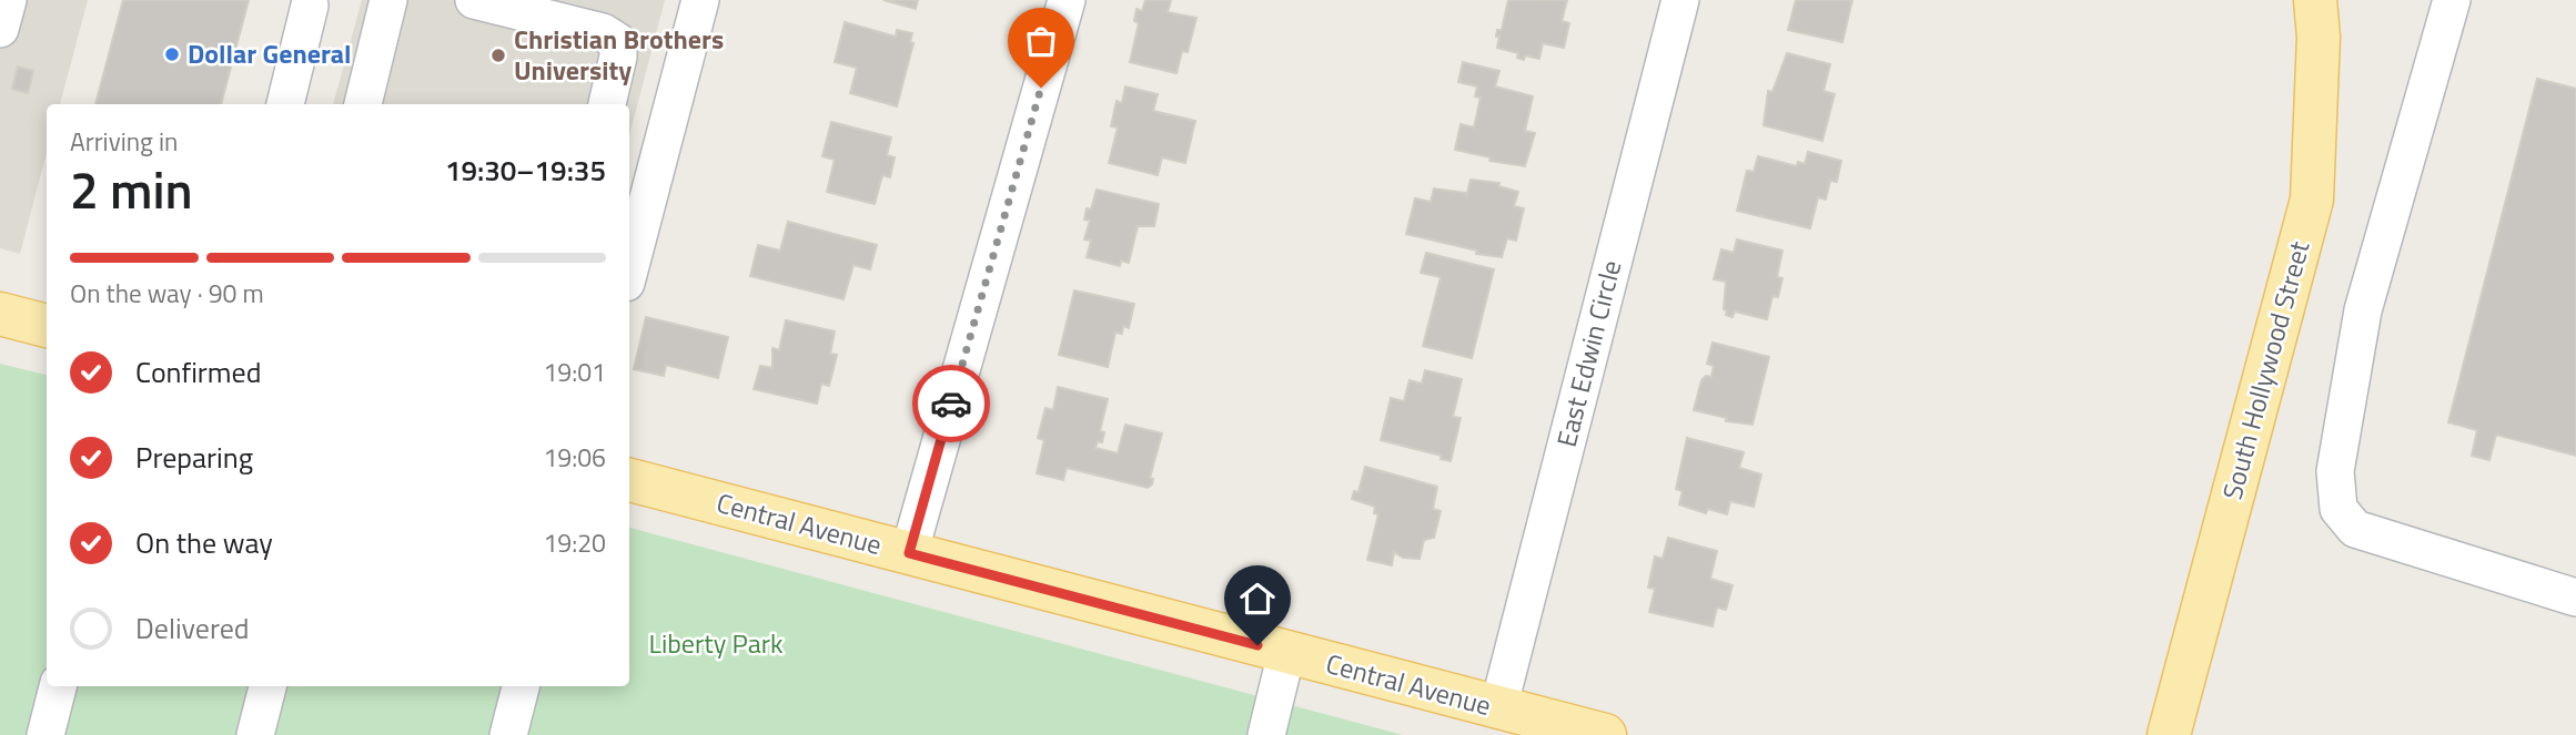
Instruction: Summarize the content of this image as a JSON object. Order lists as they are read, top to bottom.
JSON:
{
  "streets": {
    "main road": ["South Hollywood Street", "Central Avenue"],
    "street": ["East Edwin Circle"]
  },
  "crossings": [
    ["East Edwin Circle", "Central Avenue"]
  ],
  "parks": ["Liberty Park"],
  "places": ["Dollar General", "Christian Brothers University"],
  "page": {
    "heading": ["2 min", "Arriving in", "19:30–19:35"],
    "bar": "On the way · 90 m",
    "list": [
      ["Confirmed", "19:01"],
      ["Preparing", "19:06"],
      ["On the way", "19:20"],
      "Delivered"
    ]
  }
}
